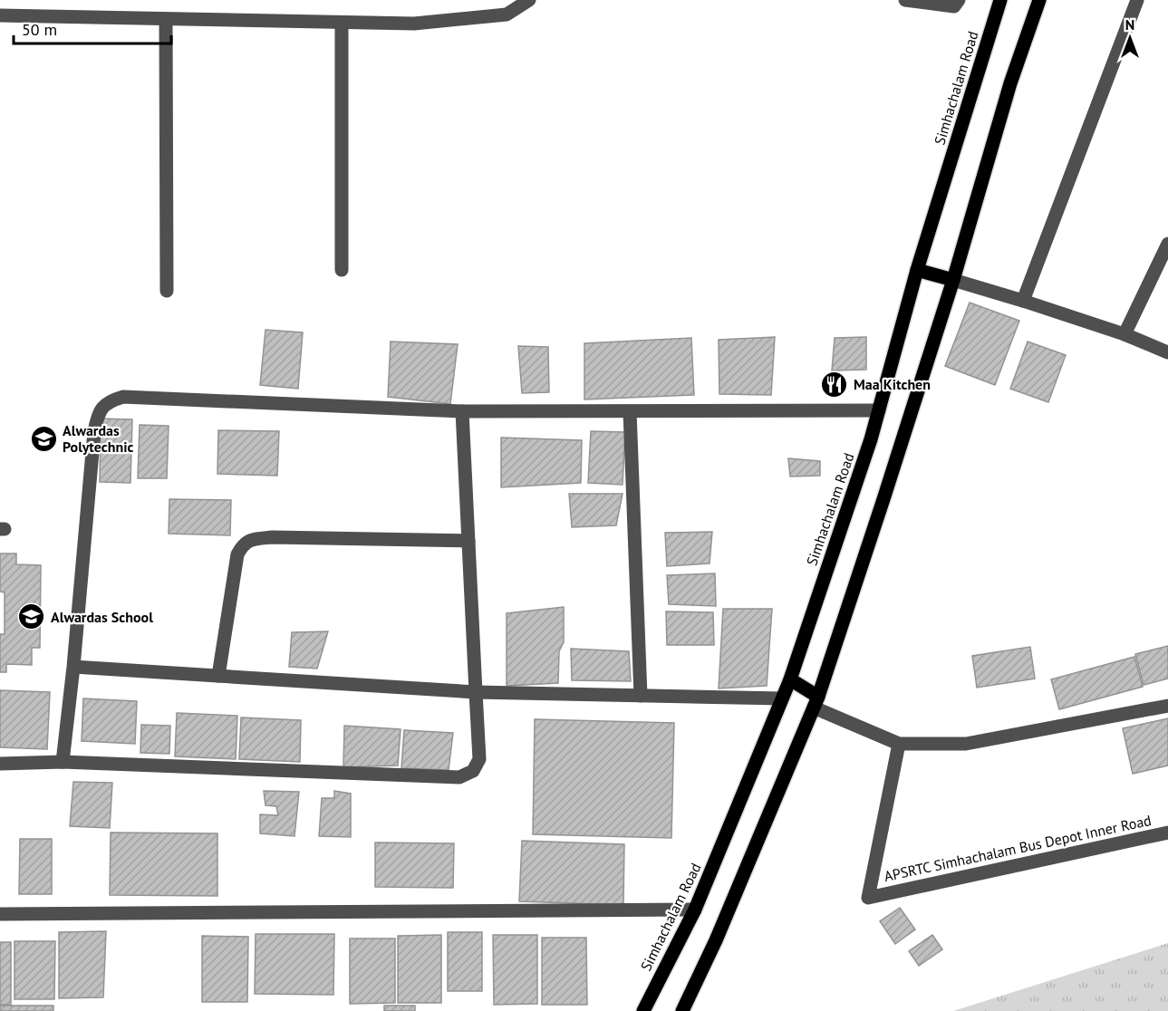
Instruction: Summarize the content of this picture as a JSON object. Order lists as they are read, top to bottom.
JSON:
{
  "streets": {
    "main road": ["Simhachalam Road"],
    "street": ["APSRTC Simhachalam Bus Depot Inner Road"]
  },
  "places": {
    "restaurant": ["Maa Kitchen"],
    "school or university": ["Alwardas Polytechnic", "Alwardas School"]
  },
  "scale_bar": "50 m",
  "north": "top"
}
